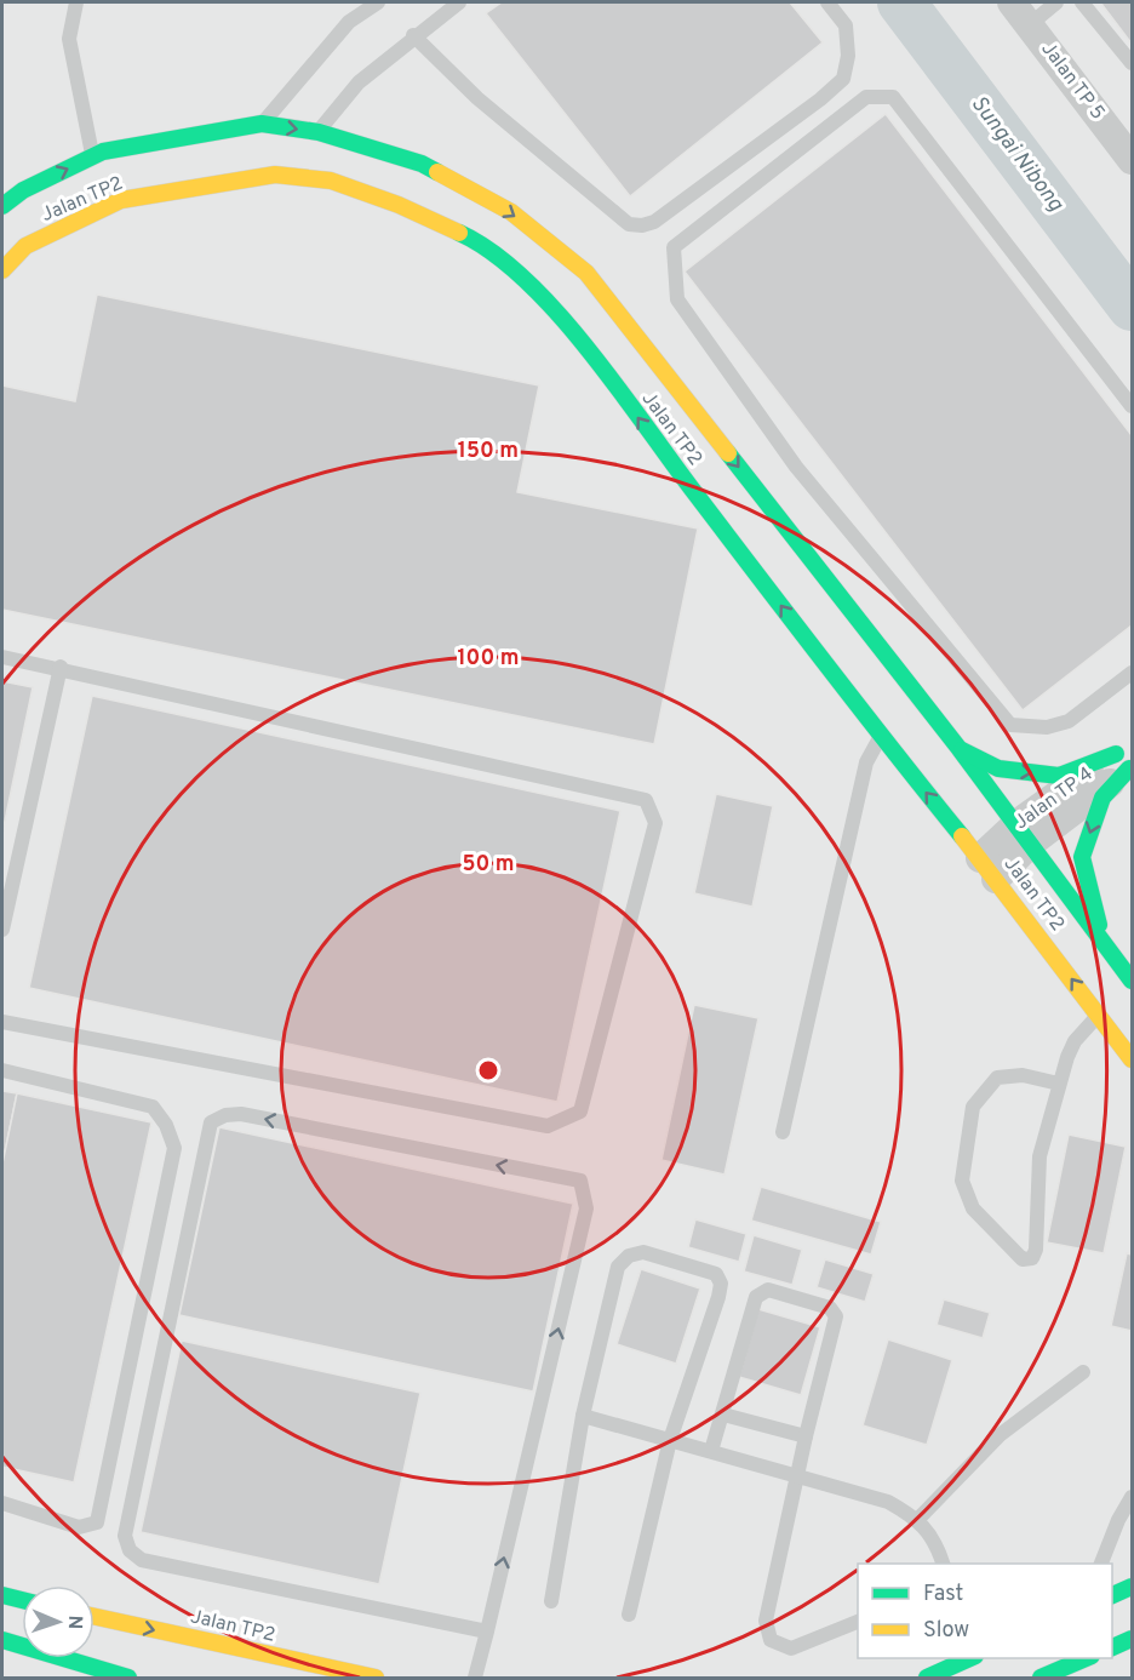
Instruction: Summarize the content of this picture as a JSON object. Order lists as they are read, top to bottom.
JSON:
{
  "streets": {
    "street": ["Jalan TP 5", "Jalan TP2", "Jalan TP 4"]
  },
  "crossings": [
    ["Jalan TP2", "Jalan TP 4"]
  ],
  "water": ["Sungai Nibong"],
  "legend": ["Fast", "Slow"],
  "north": "right",
  "rings": ["150 m", "100 m", "50 m"]
}
